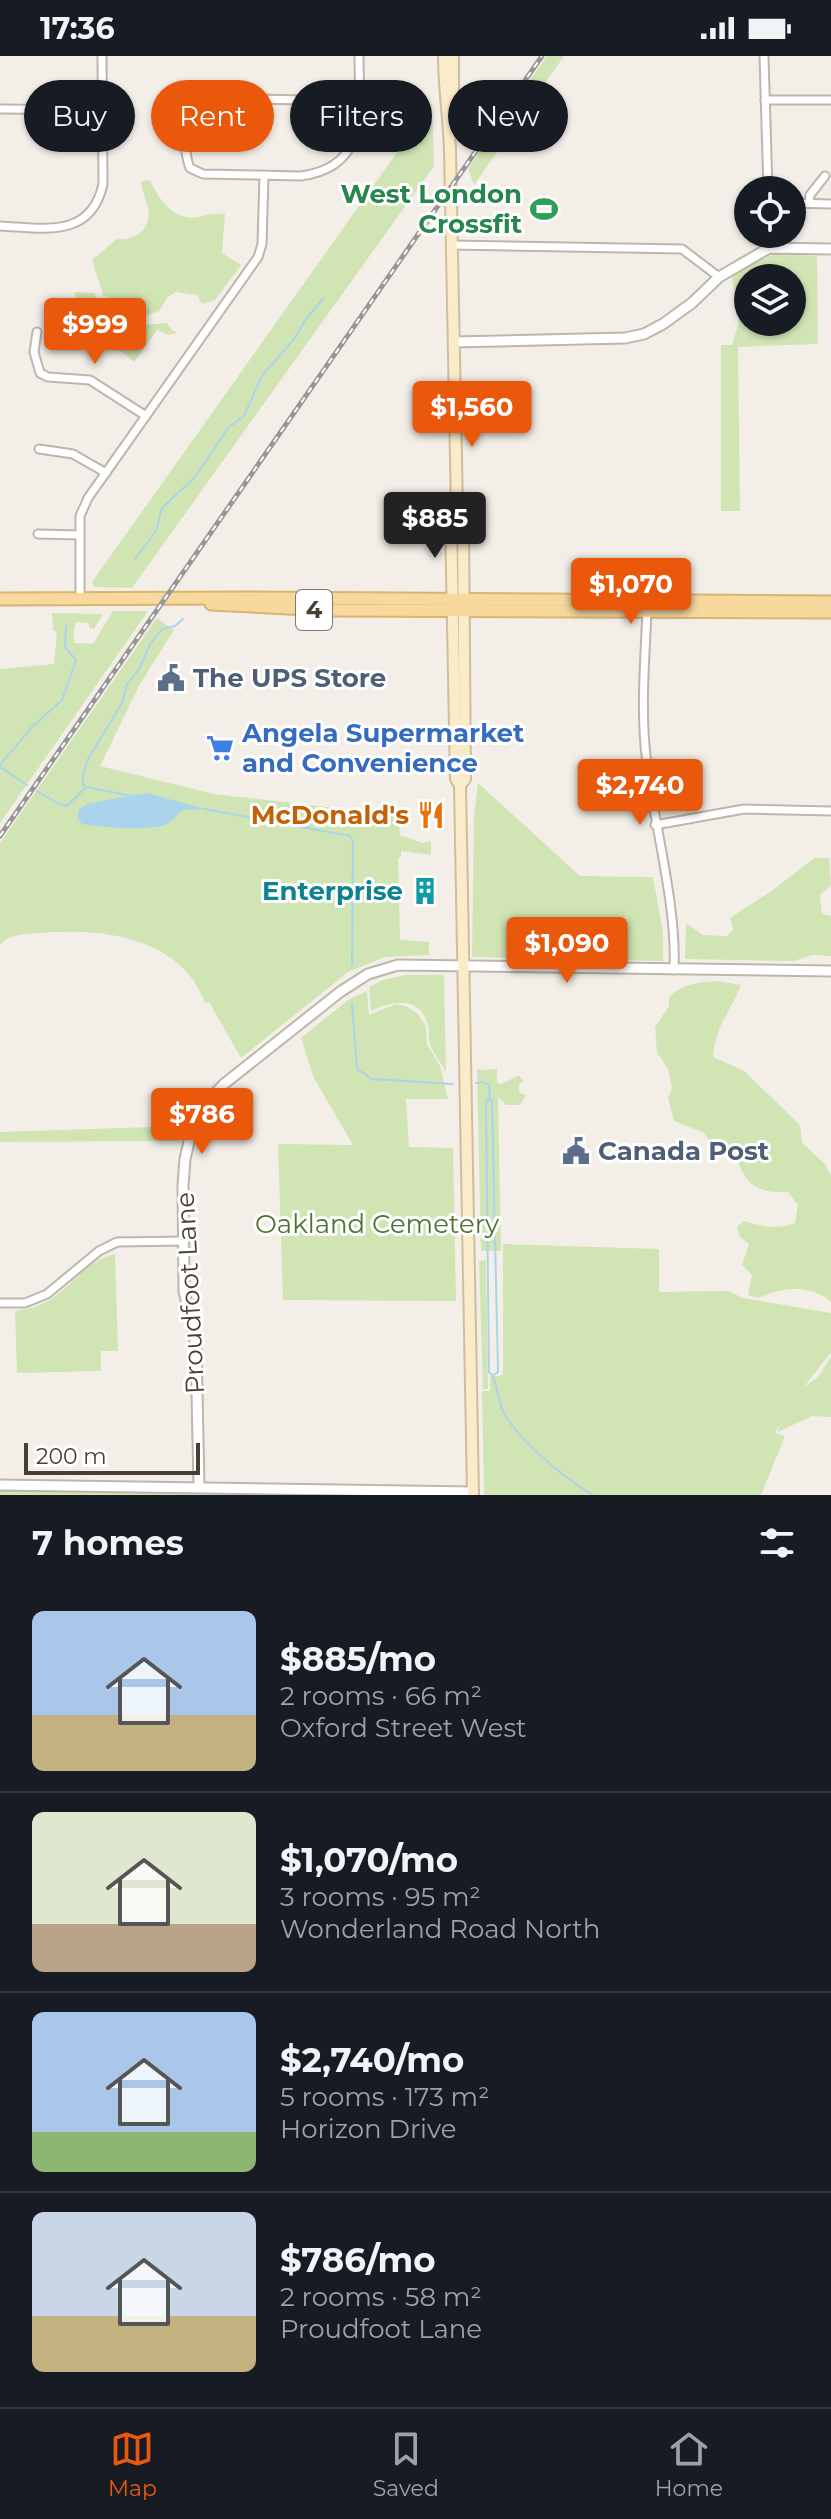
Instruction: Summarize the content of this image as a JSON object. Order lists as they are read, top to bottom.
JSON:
{
  "streets": {
    "main road": ["4"],
    "street": ["Proudfoot Lane"]
  },
  "parks": ["Oakland Cemetery"],
  "places": {
    "sports": ["West London Crossfit"],
    "public building": ["The UPS Store", "Canada Post"],
    "supermarket": ["Angela Supermarket and Convenience"],
    "restaurant": ["McDonald's"],
    "building": ["Enterprise"]
  },
  "scale_bar": "200 m",
  "page": {
    "status": "17:36",
    "chip": [
      "Buy",
      "Rent",
      "Filters",
      "New"
    ],
    "price": [
      "$999",
      "$1,560",
      "$885",
      "$1,070",
      "$2,740",
      "$1,090",
      "$786"
    ],
    "scale": "200 m",
    "heading": "7 homes",
    "list": [
      {
        "name": "$885/mo",
        "note": "2 rooms · 66 m² · Oxford Street West"
      },
      {
        "name": "$1,070/mo",
        "note": "3 rooms · 95 m² · Wonderland Road North"
      },
      {
        "name": "$2,740/mo",
        "note": "5 rooms · 173 m² · Horizon Drive"
      },
      {
        "name": "$786/mo",
        "note": "2 rooms · 58 m² · Proudfoot Lane"
      }
    ],
    "tabs": ["Map", "Saved", "Home"]
  }
}
